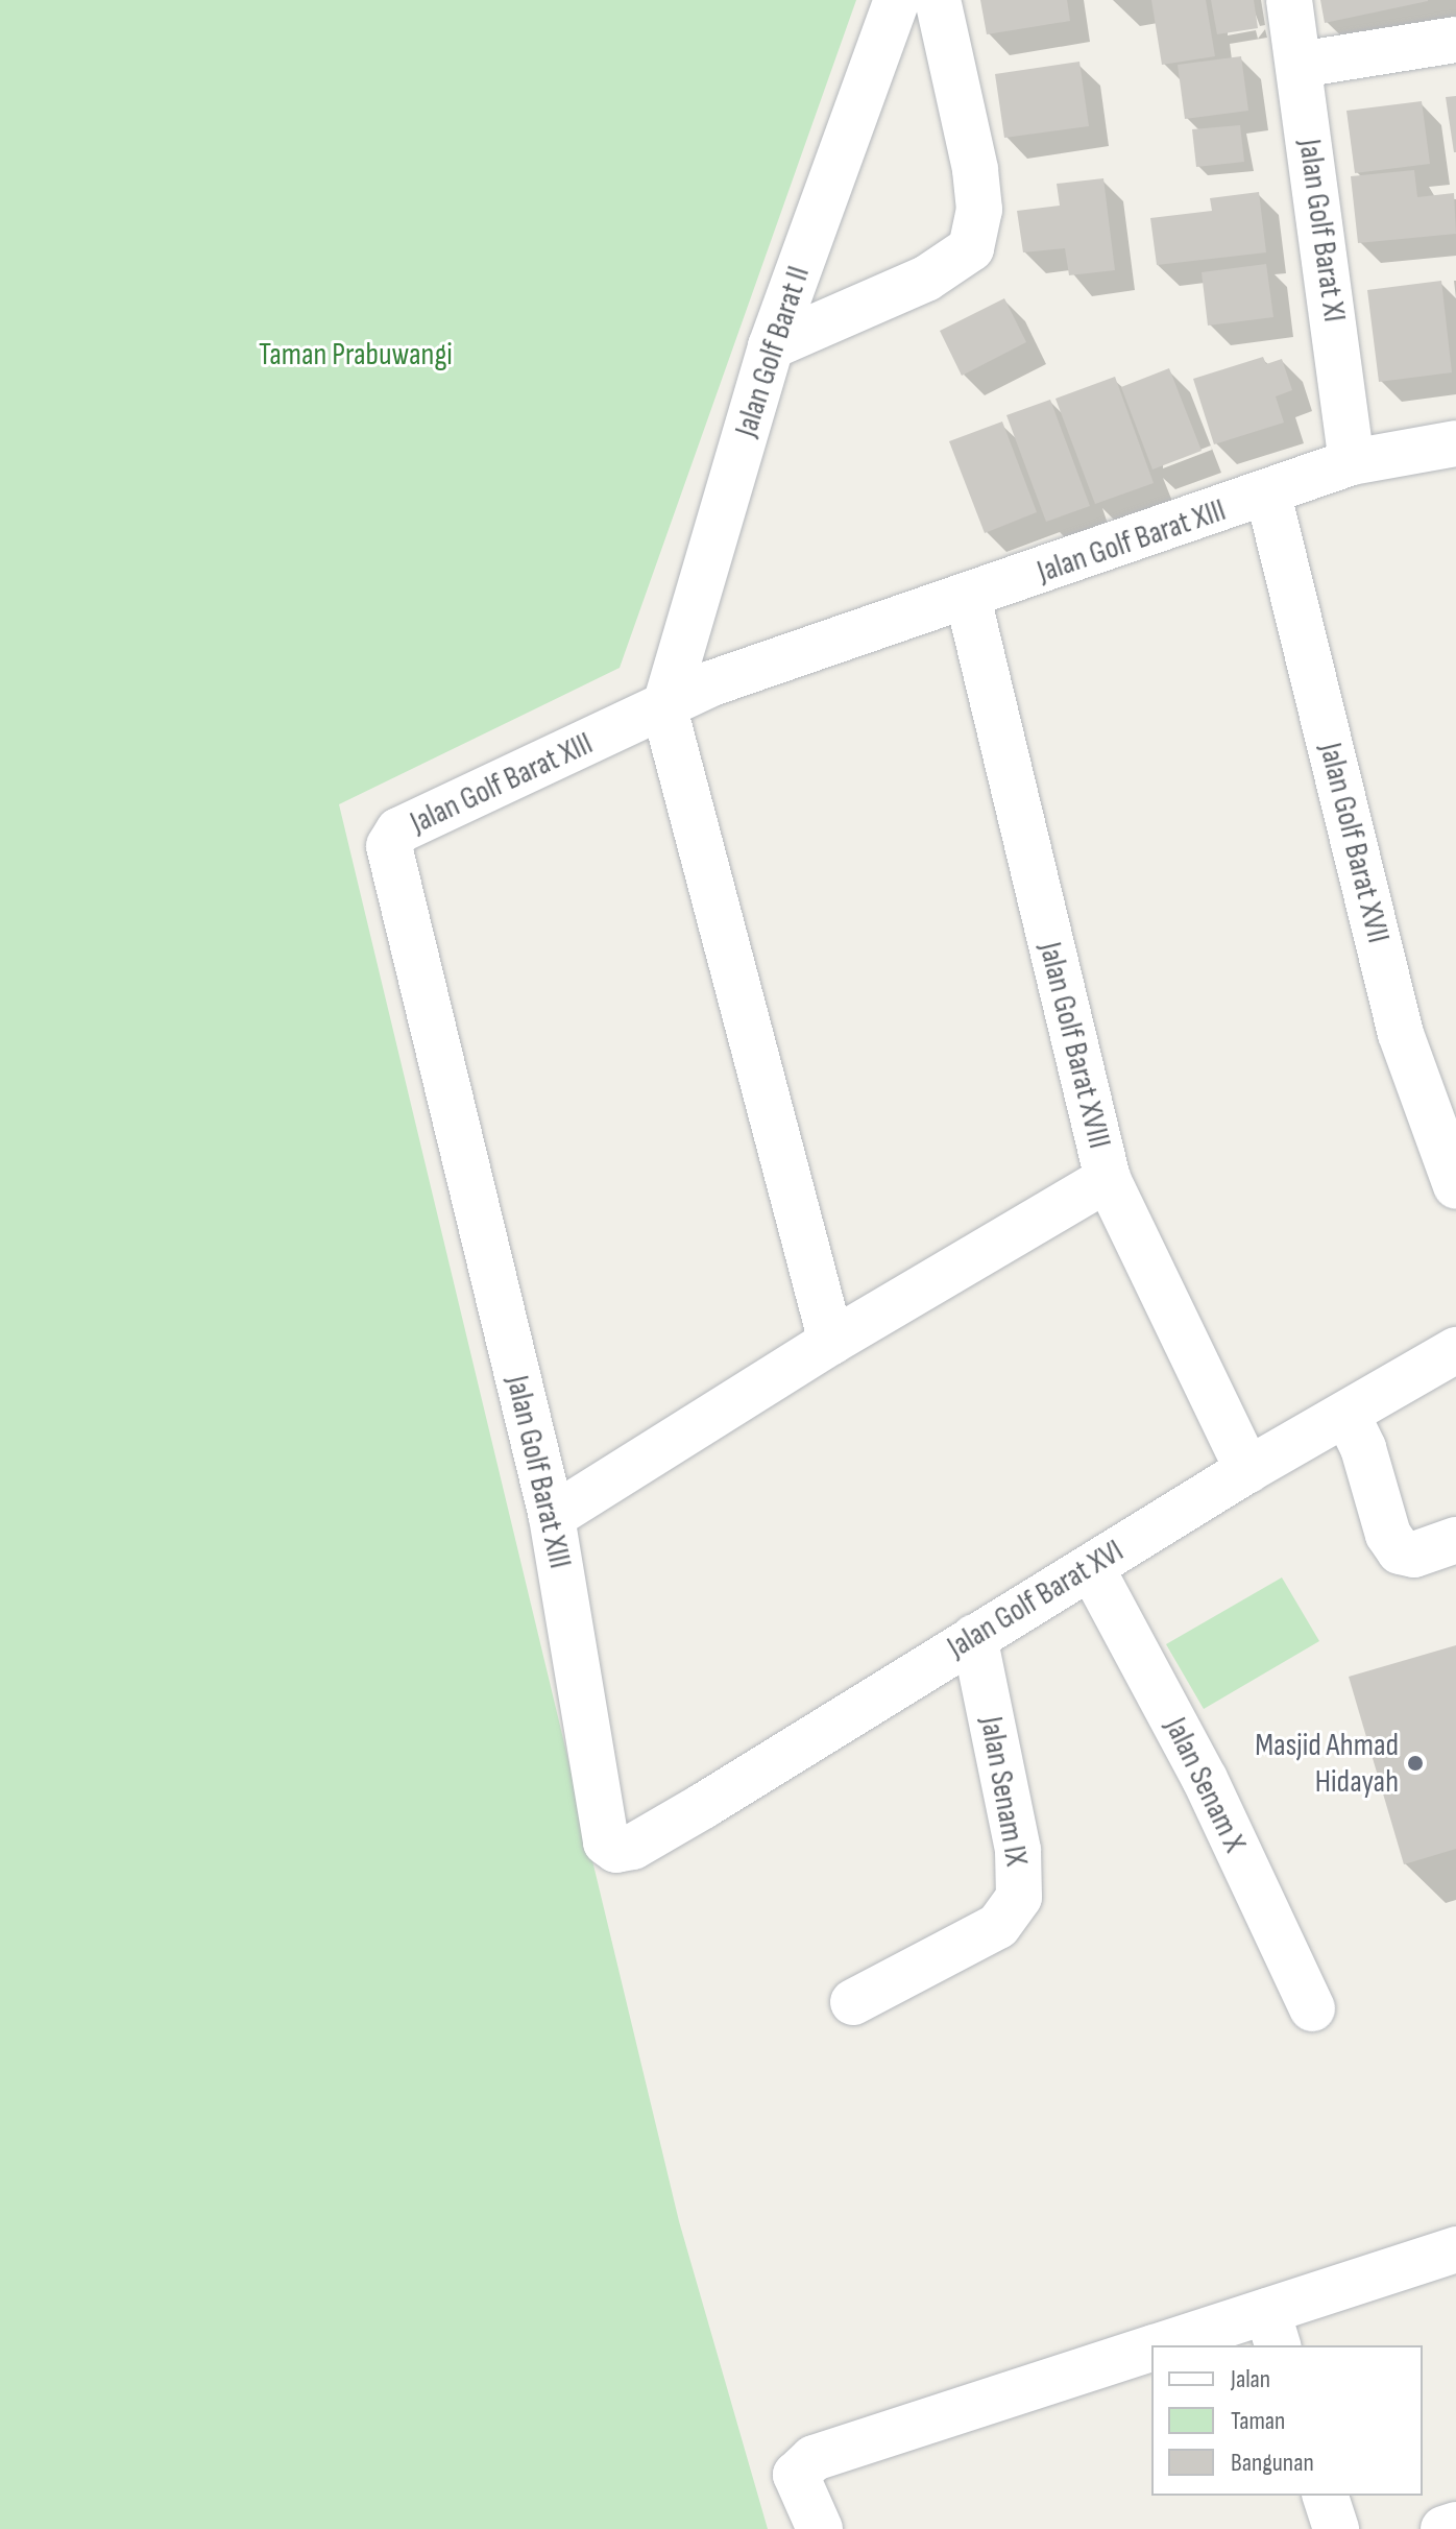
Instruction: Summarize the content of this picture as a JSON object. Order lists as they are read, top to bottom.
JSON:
{
  "streets": {
    "street": [
      "Jalan Golf Barat XI",
      "Jalan Golf Barat II",
      "Jalan Golf Barat XIII",
      "Jalan Golf Barat XVII",
      "Jalan Golf Barat XVIII",
      "Jalan Golf Barat XVI",
      "Jalan Senam X",
      "Jalan Senam IX"
    ]
  },
  "crossings": [
    ["Jalan Golf Barat XI", "Jalan Golf Barat XIII"],
    ["Jalan Golf Barat II", "Jalan Golf Barat XIII"],
    ["Jalan Golf Barat XIII", "Jalan Golf Barat XVII"],
    ["Jalan Golf Barat XIII", "Jalan Golf Barat XVIII"],
    ["Jalan Golf Barat XIII", "Jalan Golf Barat XVI"],
    ["Jalan Golf Barat XVIII", "Jalan Golf Barat XVI"],
    ["Jalan Golf Barat XVI", "Jalan Senam X"],
    ["Jalan Golf Barat XVI", "Jalan Senam IX"]
  ],
  "parks": ["Taman Prabuwangi"],
  "places": ["Masjid Ahmad Hidayah"],
  "legend": ["Jalan", "Taman", "Bangunan"]
}
